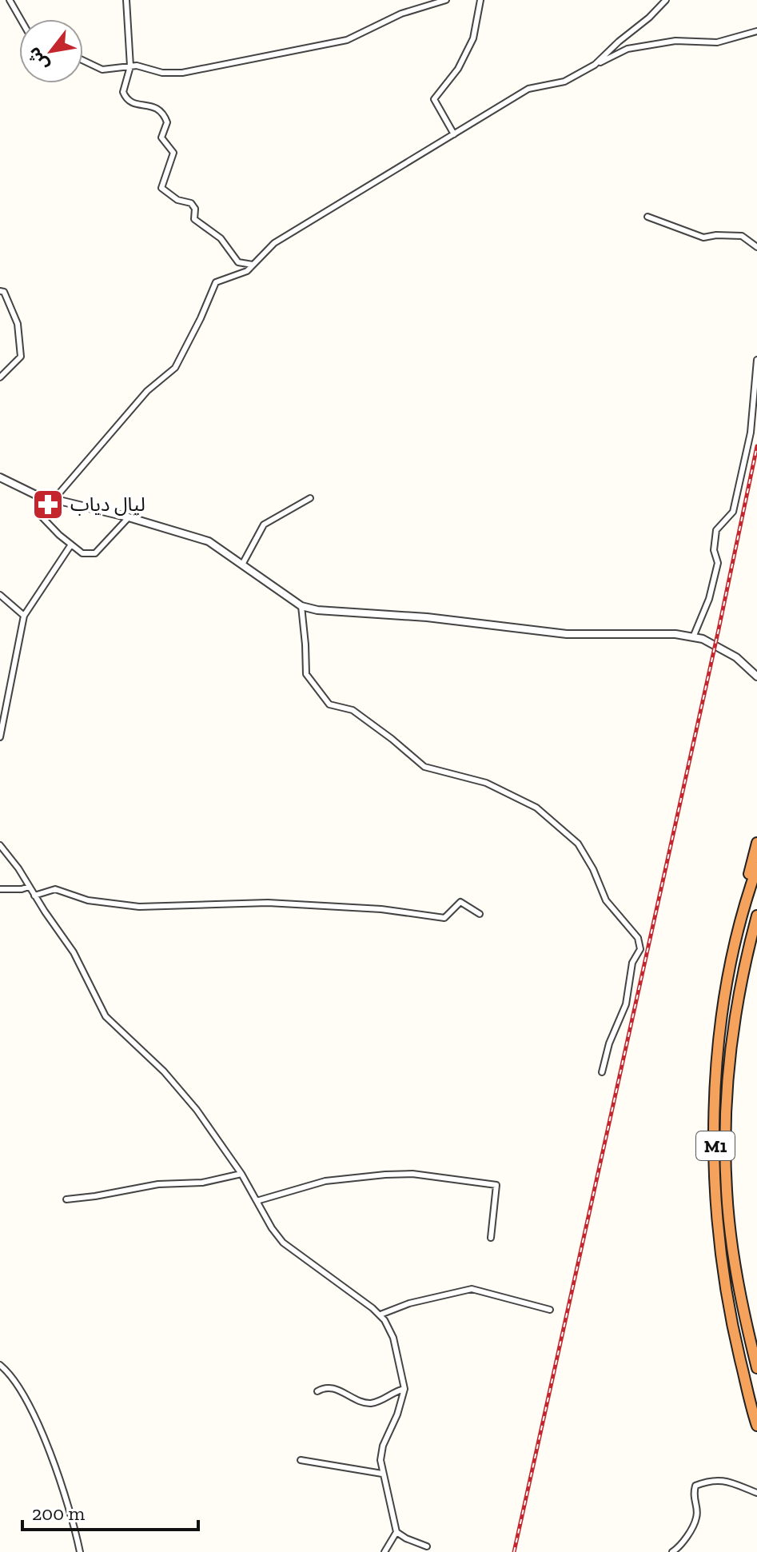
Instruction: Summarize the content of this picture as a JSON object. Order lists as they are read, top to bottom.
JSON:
{
  "streets": {
    "highway": ["M1"]
  },
  "places": {
    "pharmacy": ["ليال دياب"]
  },
  "scale_bar": "200 m",
  "north": "bottom left"
}
